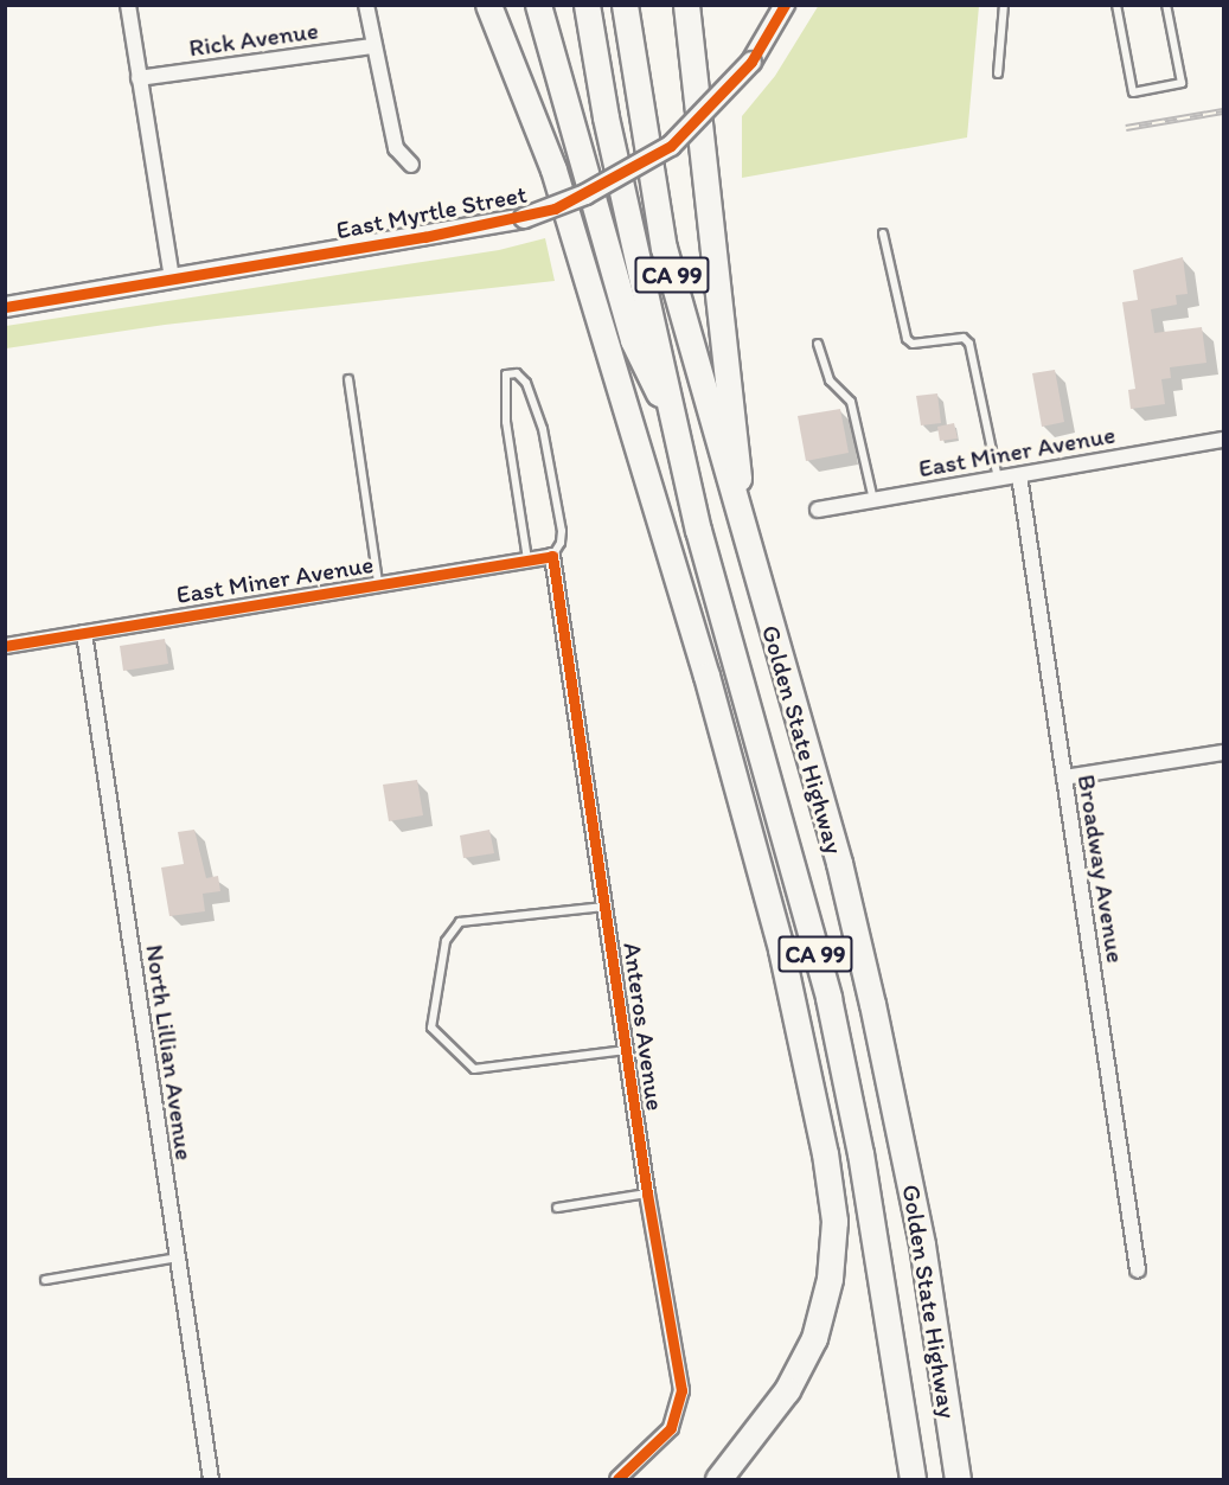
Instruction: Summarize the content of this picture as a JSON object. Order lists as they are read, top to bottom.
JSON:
{
  "streets": {
    "highway": ["CA 99", "Golden State Highway"],
    "street": [
      "Rick Avenue",
      "East Myrtle Street",
      "East Miner Avenue",
      "Broadway Avenue",
      "Anteros Avenue",
      "North Lillian Avenue"
    ]
  },
  "crossings": [
    ["East Miner Avenue", "Broadway Avenue"],
    ["East Miner Avenue", "Anteros Avenue"],
    ["East Miner Avenue", "North Lillian Avenue"]
  ]
}
